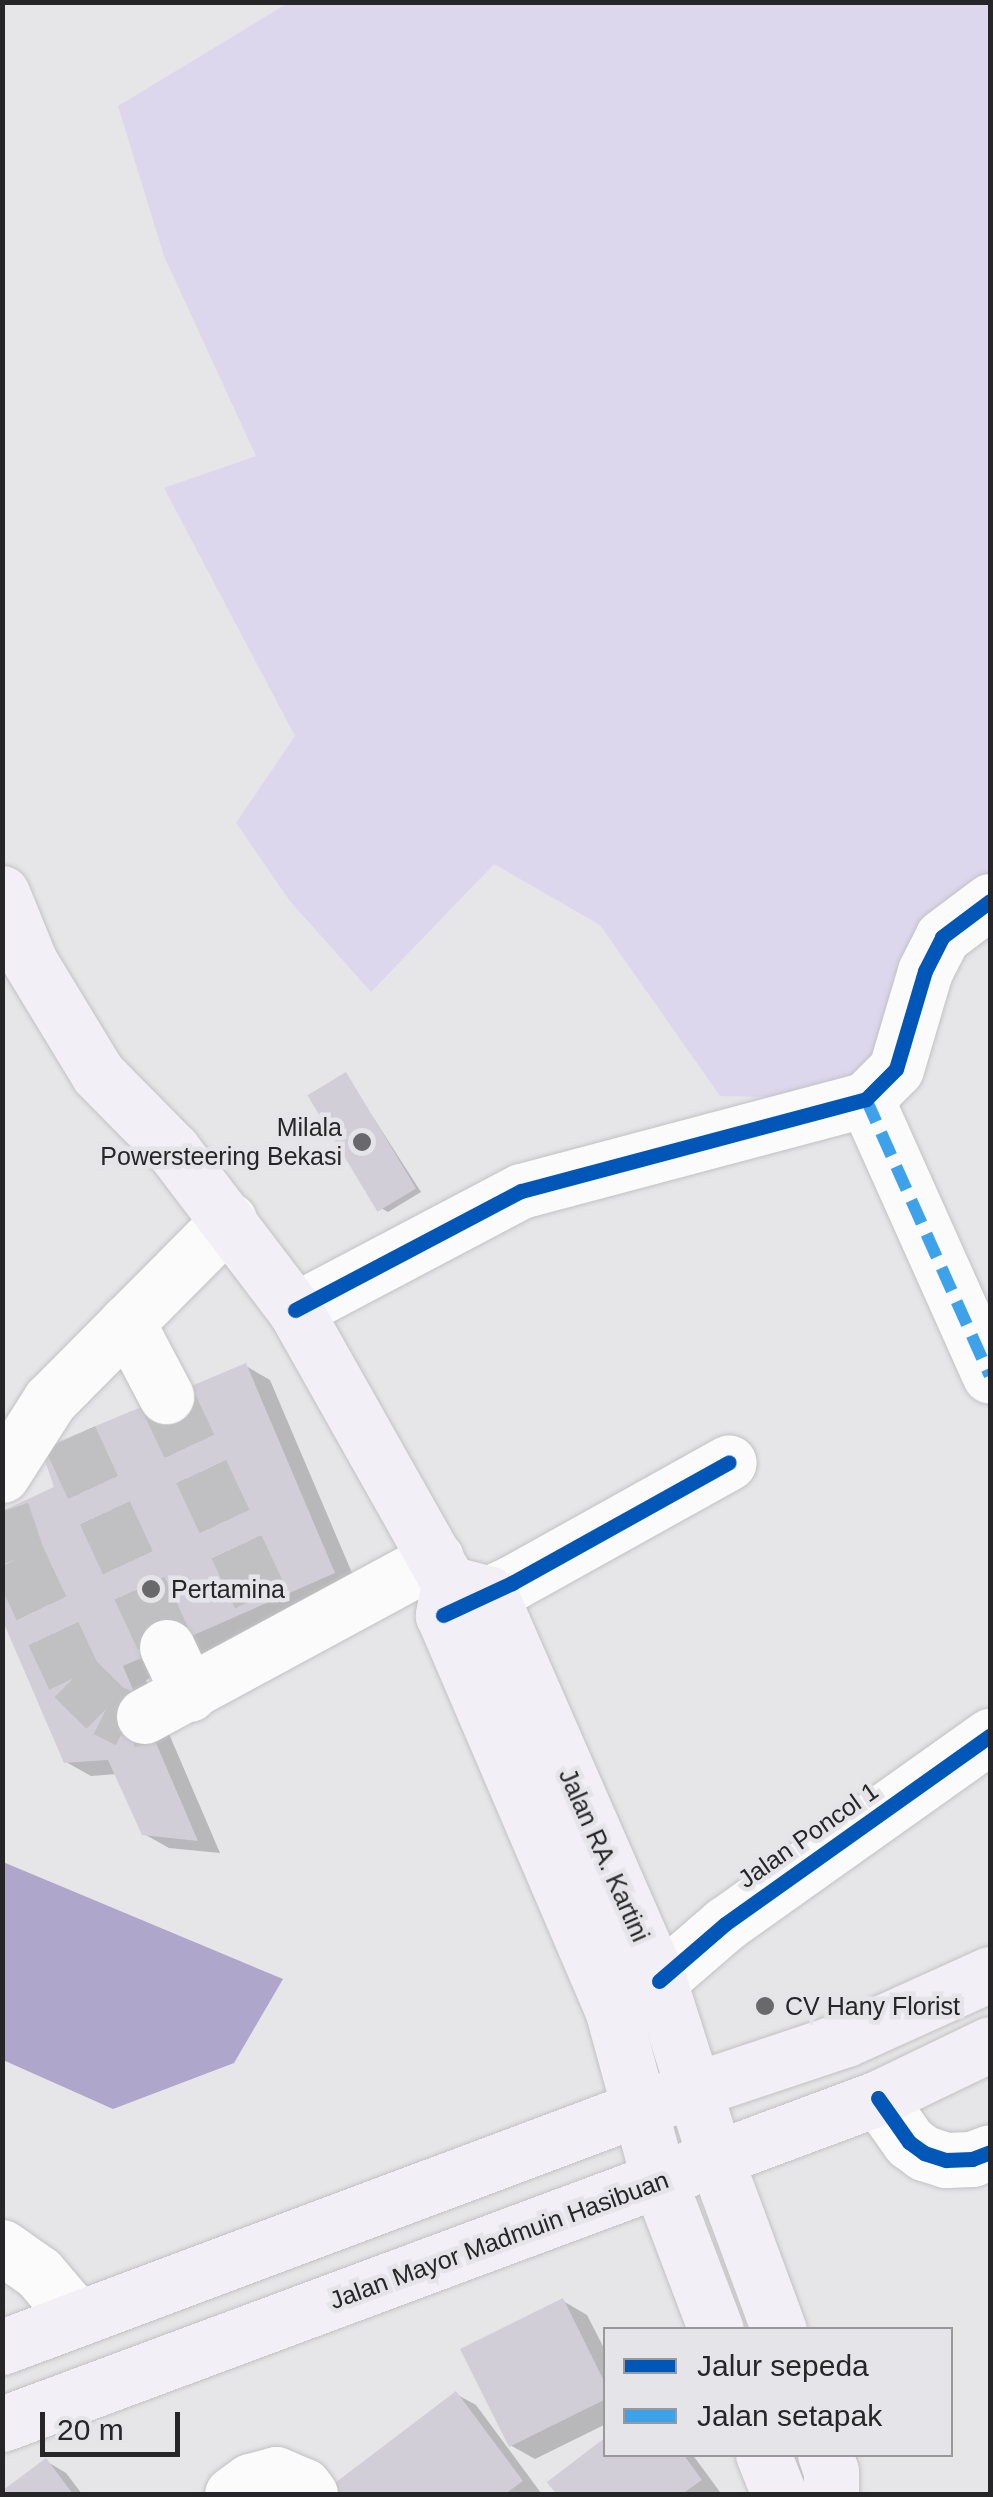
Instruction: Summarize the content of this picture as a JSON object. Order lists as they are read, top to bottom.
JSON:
{
  "streets": {
    "main road": ["Jalan RA. Kartini", "Jalan Mayor Madmuin Hasibuan"],
    "street": ["Jalan Poncol 1"]
  },
  "crossings": [
    ["Jalan Poncol 1", "Jalan RA. Kartini"],
    ["Jalan RA. Kartini", "Jalan Mayor Madmuin Hasibuan"]
  ],
  "places": ["Milala Powersteering Bekasi", "Pertamina", "CV Hany Florist"],
  "legend": ["Jalur sepeda", "Jalan setapak"],
  "scale_bar": "20 m"
}
